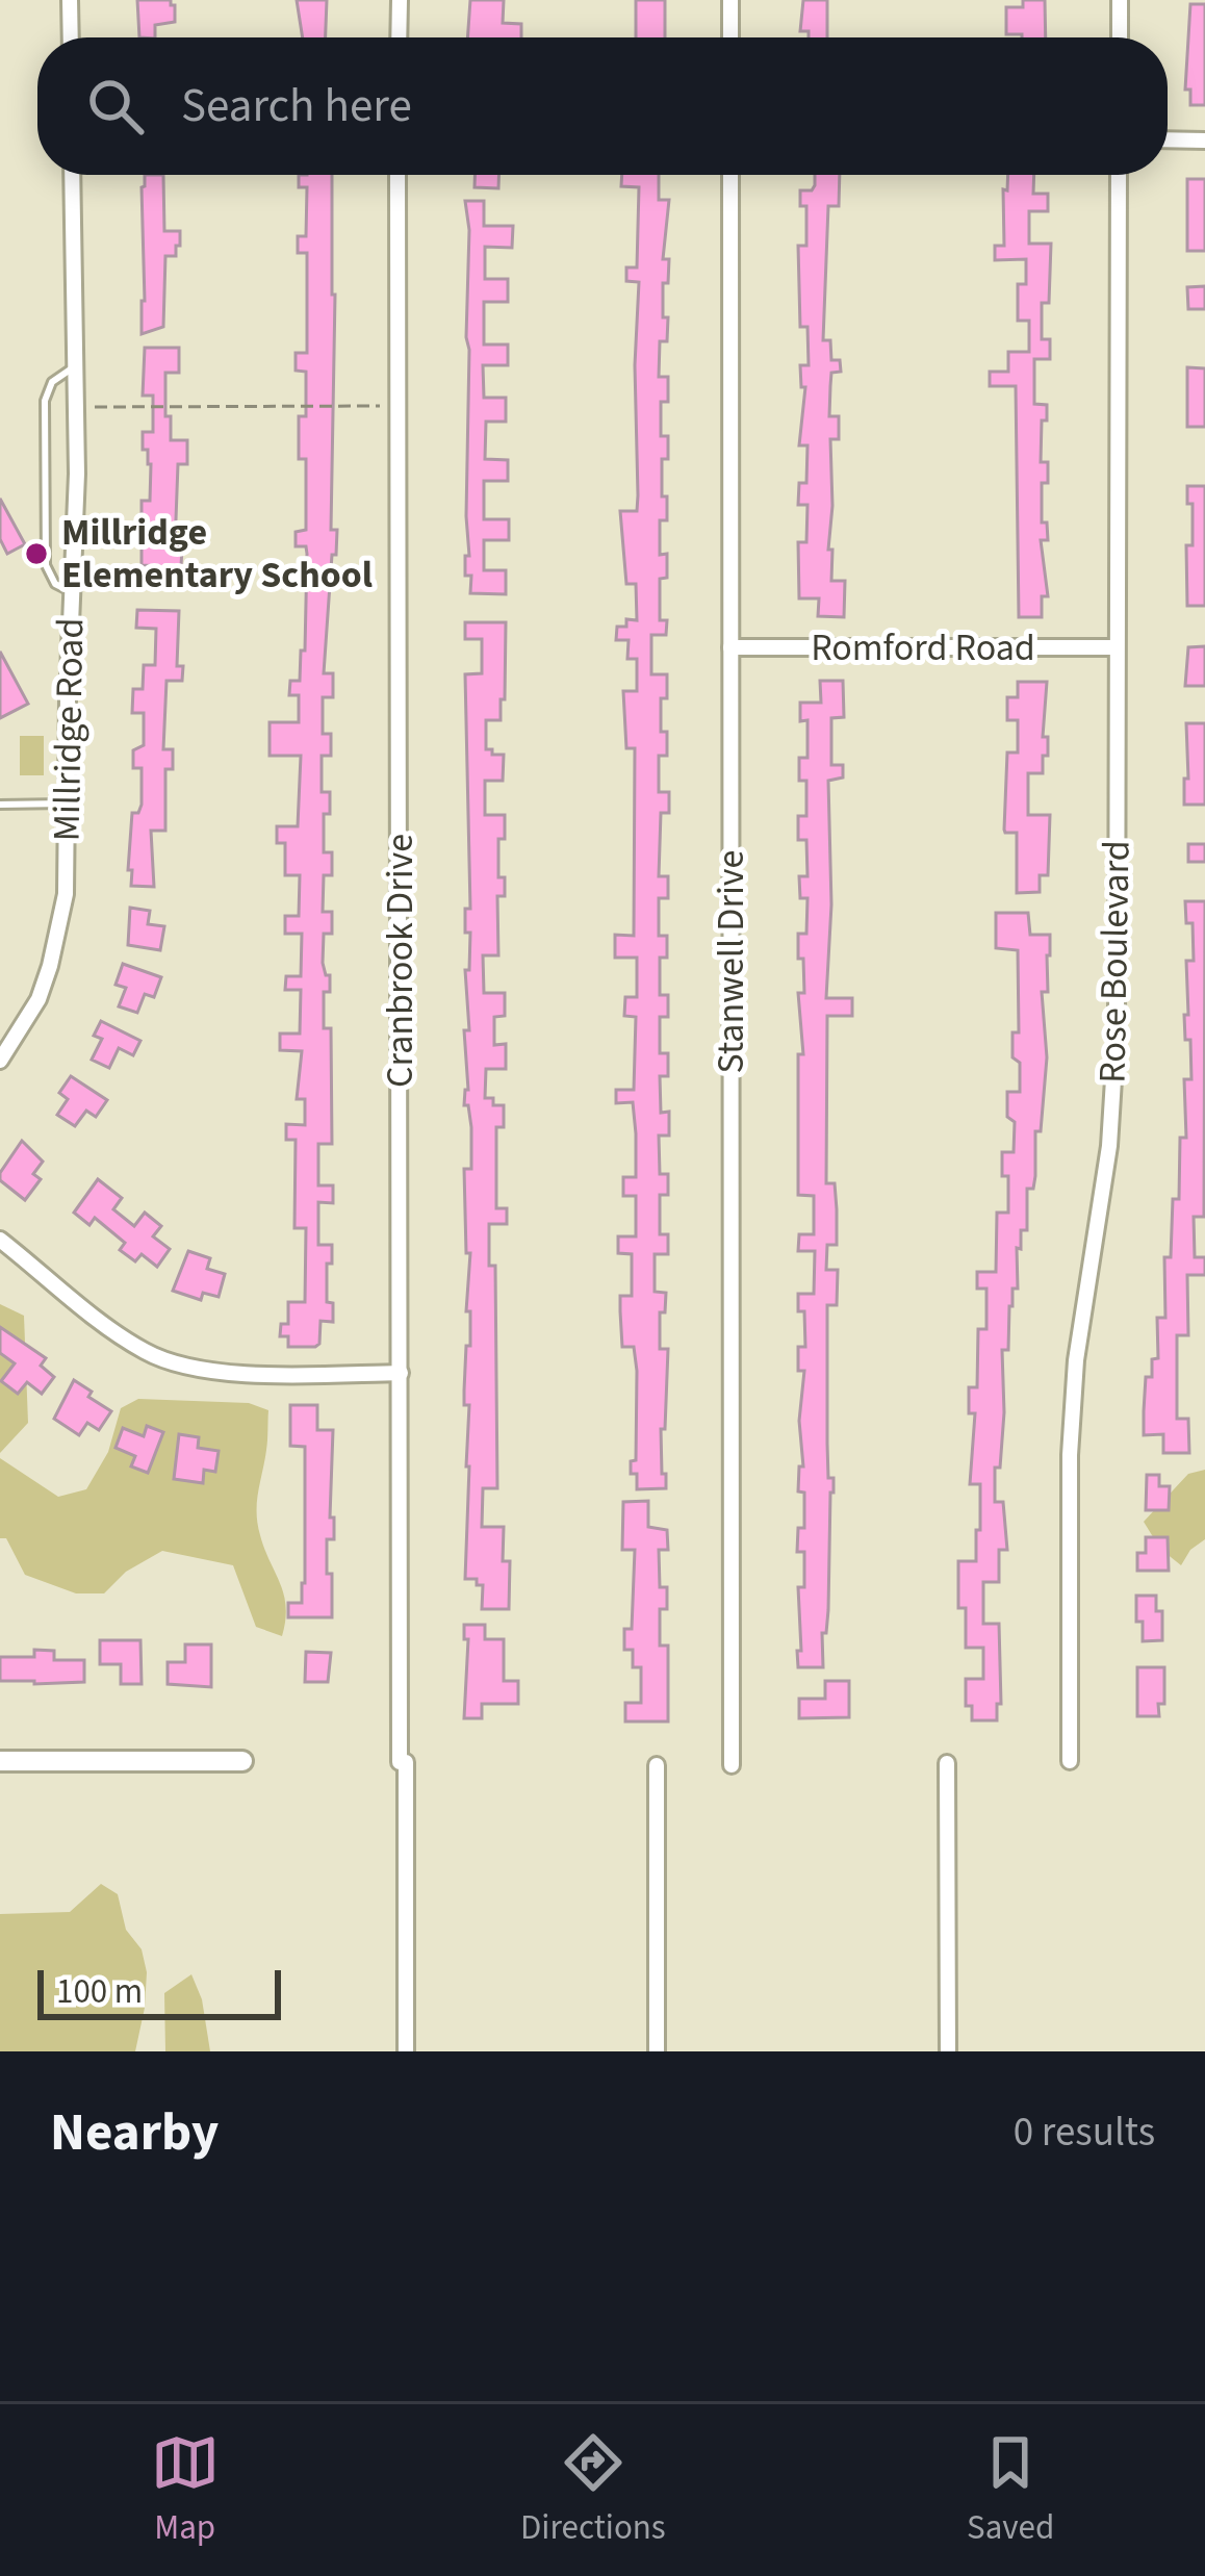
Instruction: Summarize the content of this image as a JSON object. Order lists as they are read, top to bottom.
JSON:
{
  "streets": {
    "street": [
      "Romford Road",
      "Millridge Road",
      "Cranbrook Drive",
      "Stanwell Drive",
      "Rose Boulevard"
    ]
  },
  "crossings": [
    ["Romford Road", "Stanwell Drive"],
    ["Romford Road", "Rose Boulevard"]
  ],
  "places": ["Millridge Elementary School"],
  "scale_bar": "100 m",
  "page": {
    "search": "Search here",
    "scale": "100 m",
    "heading": ["Nearby", "0 results"],
    "nav": ["Map", "Directions", "Saved"]
  }
}
